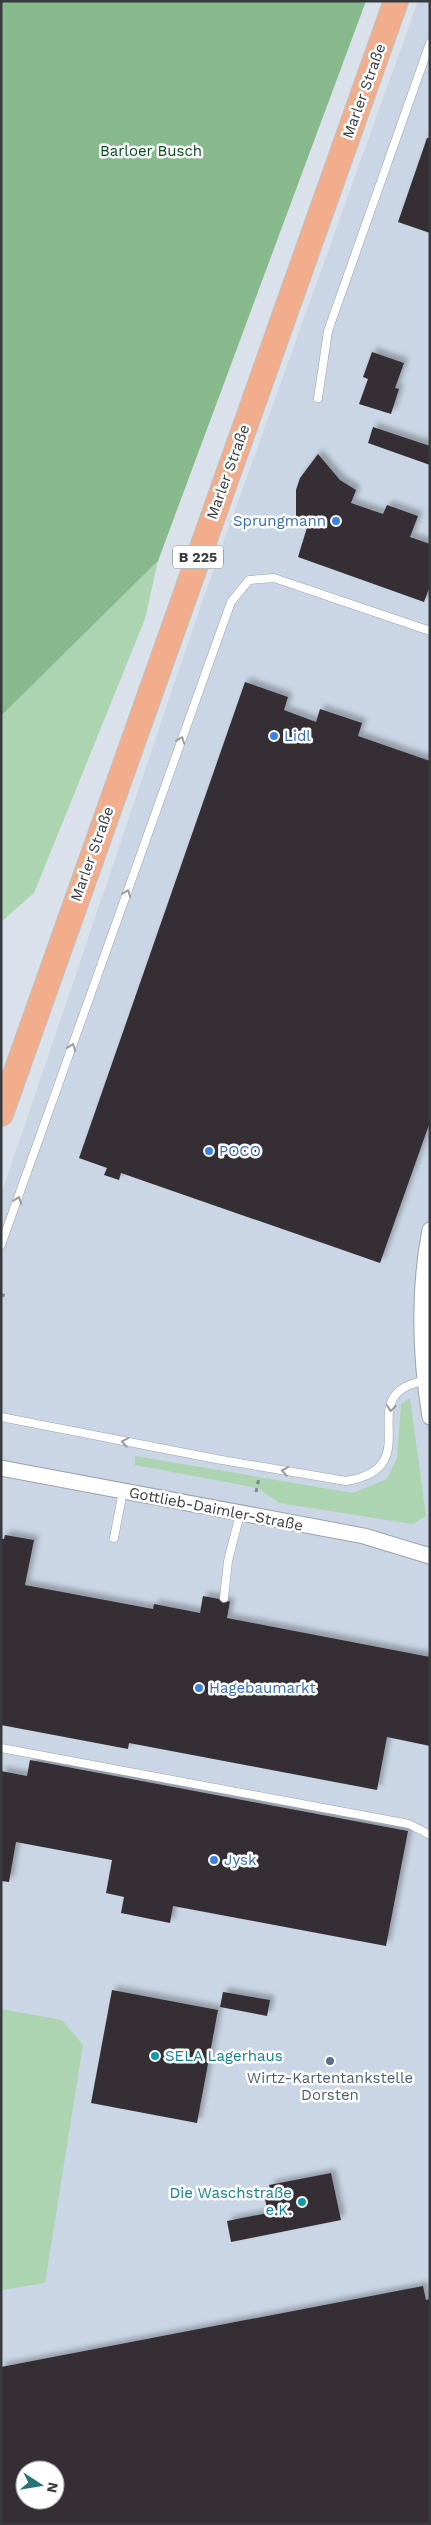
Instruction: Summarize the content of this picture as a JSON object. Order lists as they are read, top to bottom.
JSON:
{
  "streets": {
    "main road": ["Marler Straße", "B 225"],
    "street": ["Gottlieb-Daimler-Straße"]
  },
  "parks": ["Barloer Busch"],
  "places": [
    "Sprungmann",
    "Lidl",
    "POCO",
    "Hagebaumarkt",
    "Jysk",
    "SELA Lagerhaus",
    "Wirtz-Kartentankstelle Dorsten",
    "Die Waschstraße e.K."
  ],
  "north": "right"
}
